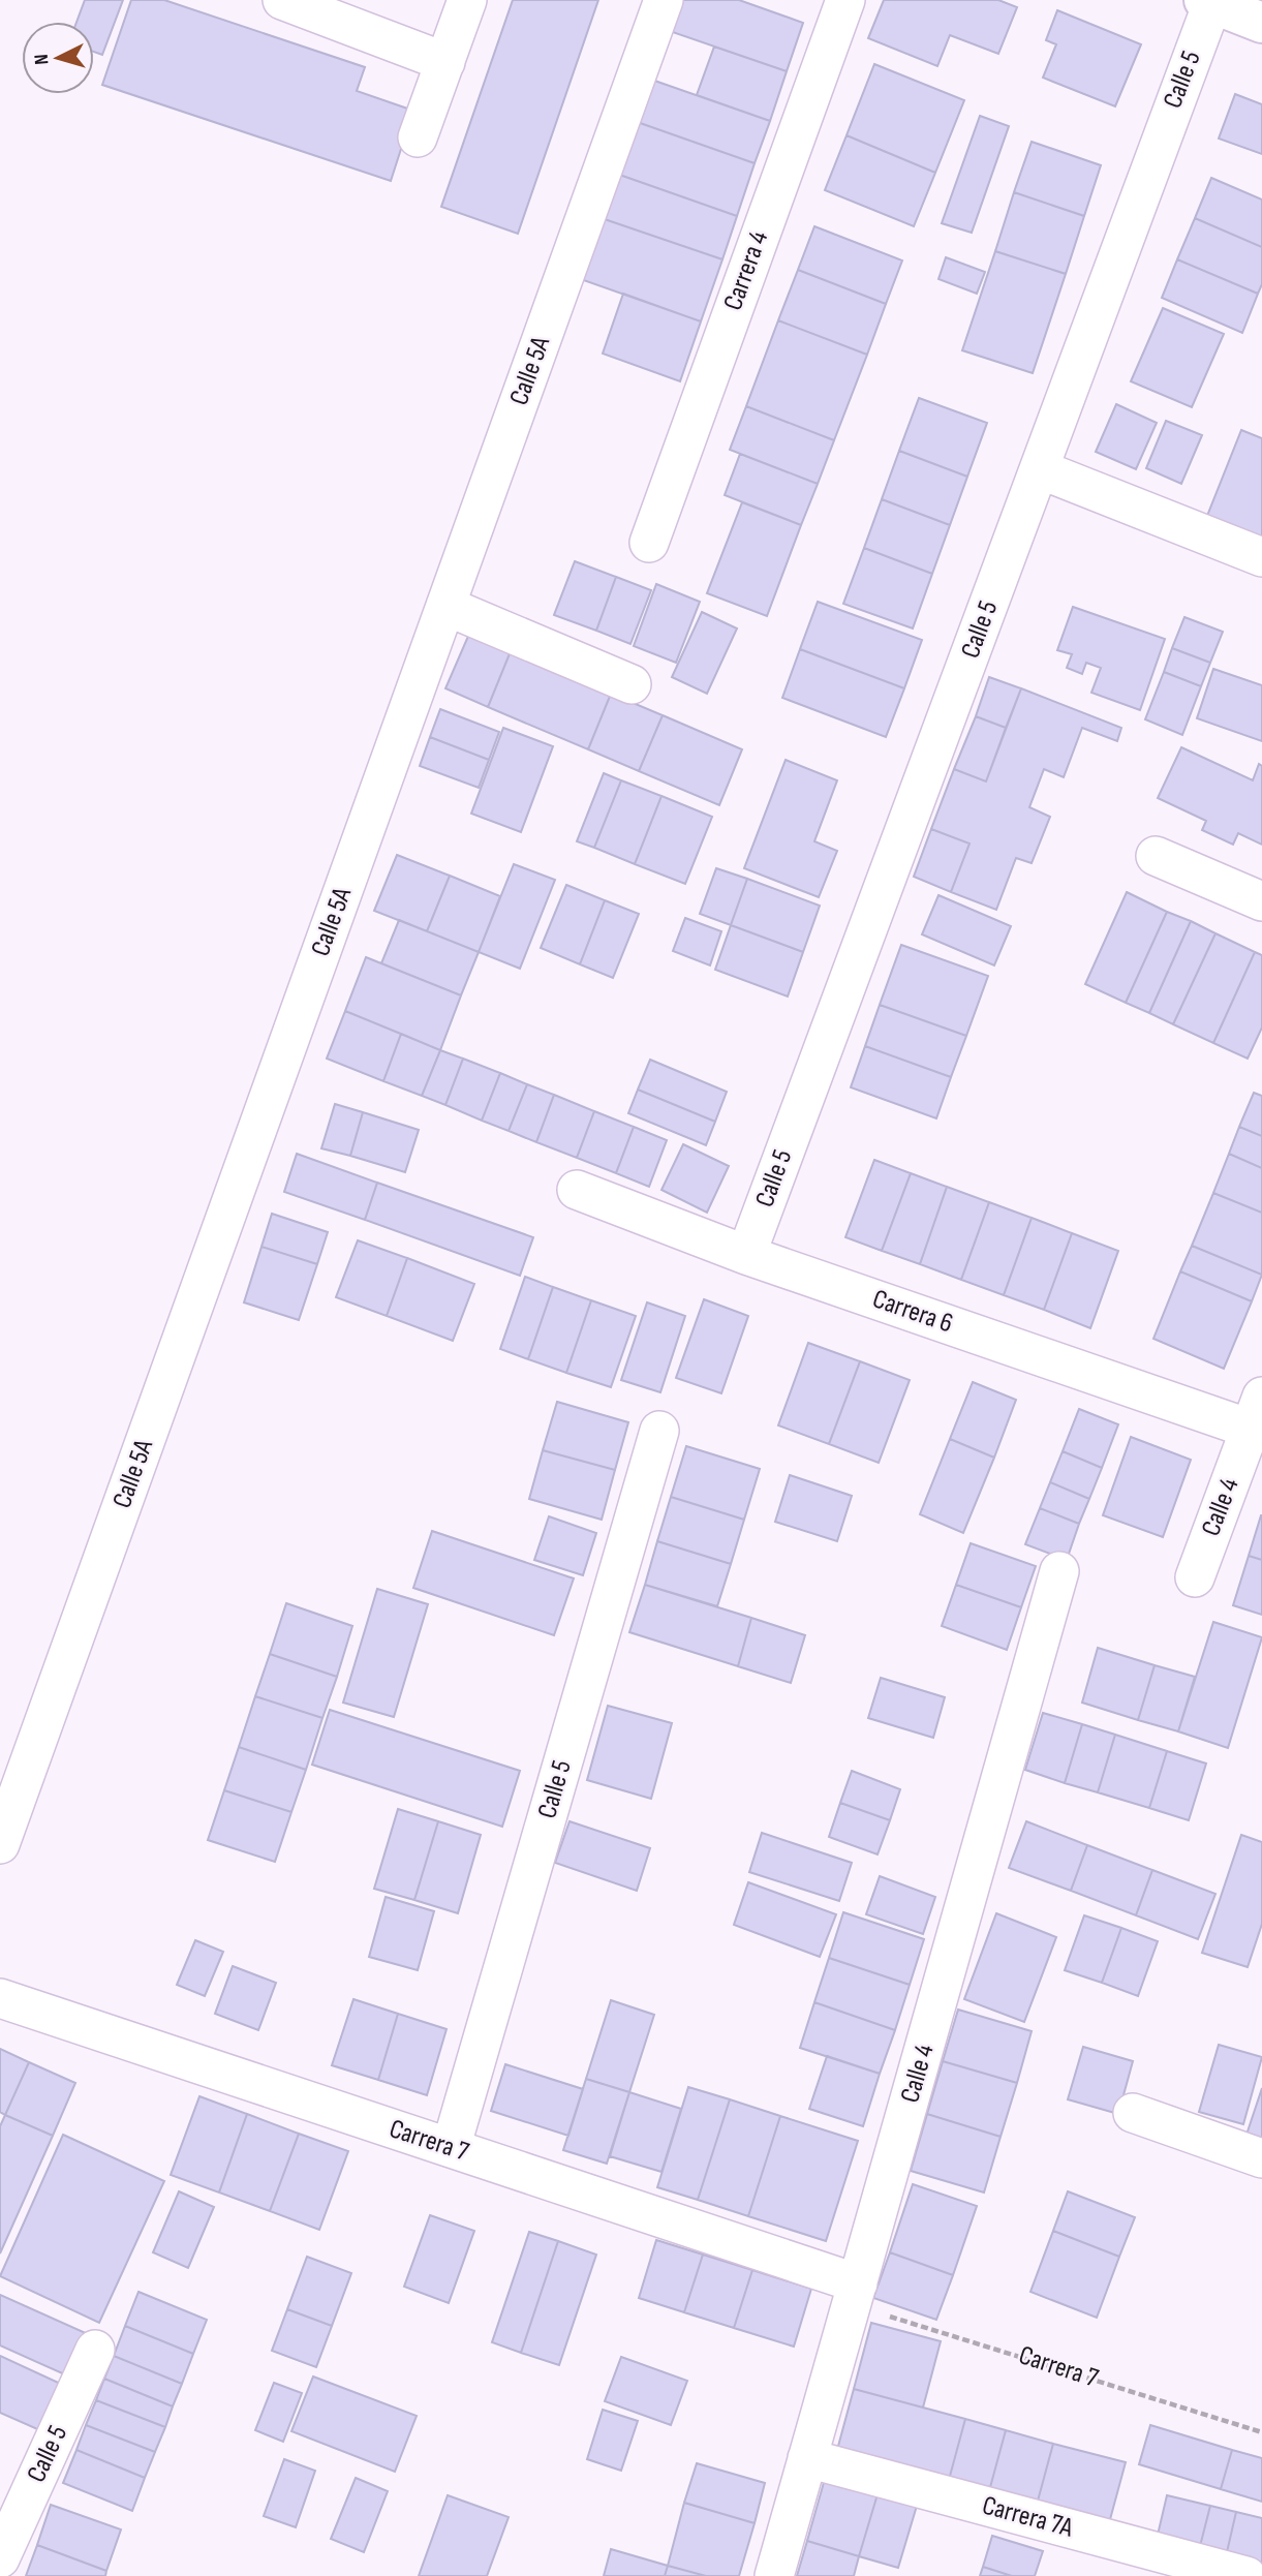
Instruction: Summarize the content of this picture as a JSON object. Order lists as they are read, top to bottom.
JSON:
{
  "streets": {
    "street": [
      "Calle 5",
      "Carrera 4",
      "Calle 5A",
      "Carrera 6",
      "Calle 4",
      "Carrera 7",
      "Carrera 7A"
    ]
  },
  "crossings": [
    ["Calle 5", "Carrera 6"],
    ["Calle 5", "Carrera 7"],
    ["Carrera 6", "Calle 4"],
    ["Calle 4", "Carrera 7"],
    ["Calle 4", "Carrera 7A"]
  ],
  "north": "left"
}
